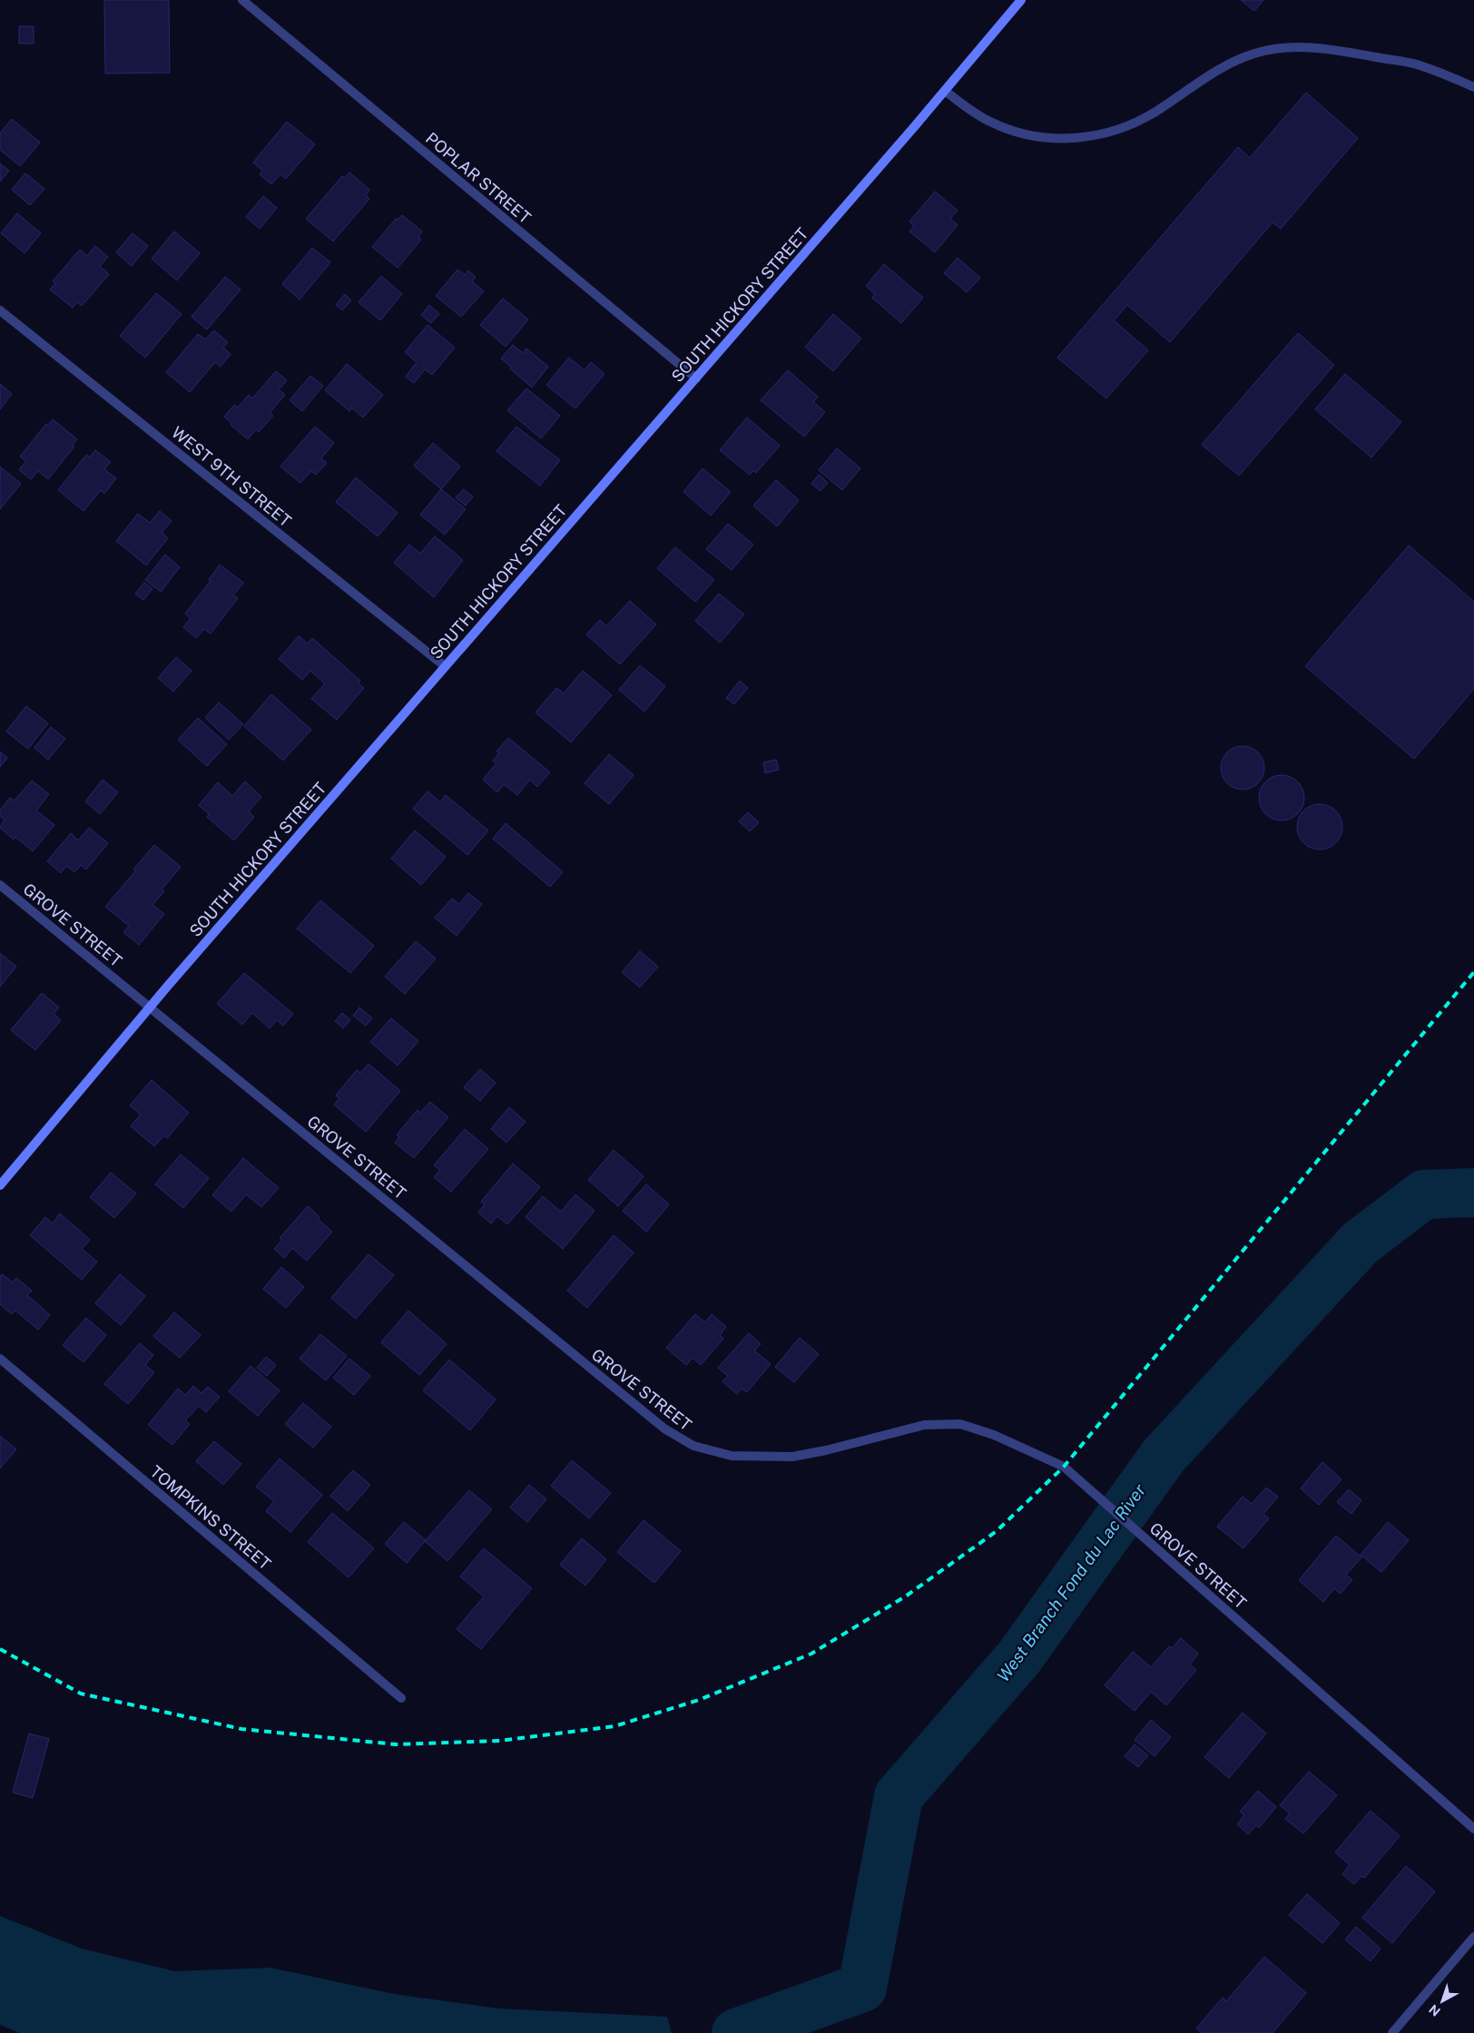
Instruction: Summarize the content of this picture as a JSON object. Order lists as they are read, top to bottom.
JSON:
{
  "streets": {
    "street": [
      "POPLAR STREET",
      "SOUTH HICKORY STREET",
      "WEST 9TH STREET",
      "GROVE STREET",
      "TOMPKINS STREET"
    ]
  },
  "crossings": [
    ["POPLAR STREET", "SOUTH HICKORY STREET"],
    ["SOUTH HICKORY STREET", "WEST 9TH STREET"],
    ["SOUTH HICKORY STREET", "GROVE STREET"]
  ],
  "water": ["West Branch Fond du Lac River"],
  "north": "bottom left"
}
